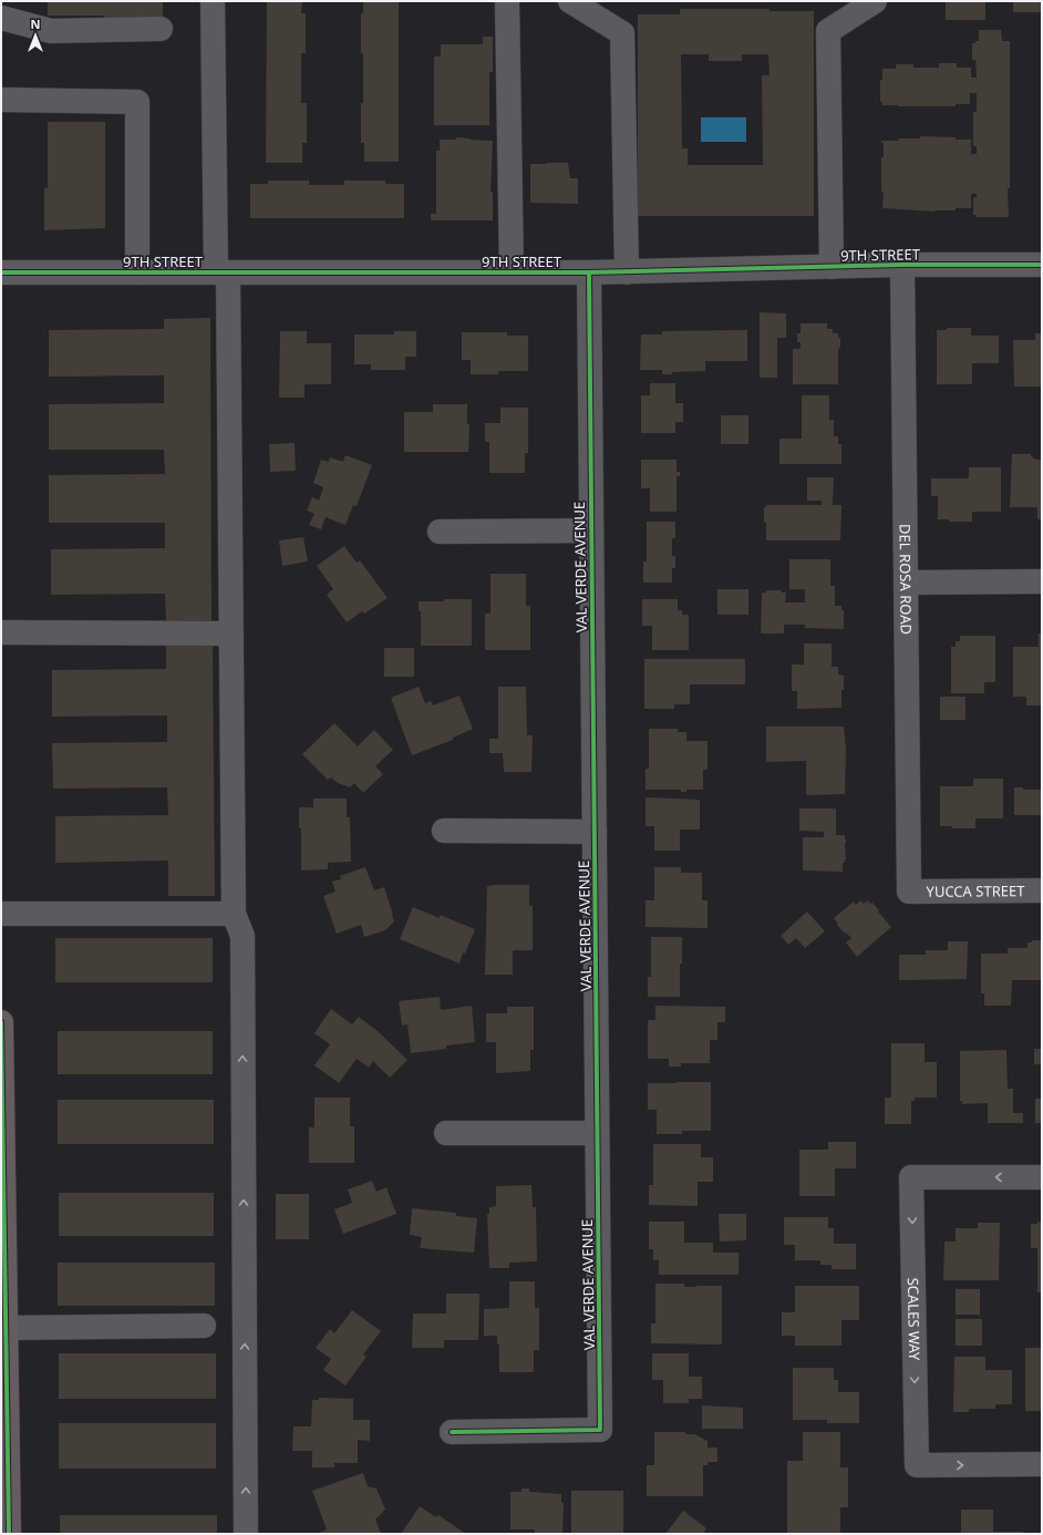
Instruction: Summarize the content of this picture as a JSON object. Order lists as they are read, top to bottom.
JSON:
{
  "streets": {
    "street": [
      "9TH STREET",
      "VAL VERDE AVENUE",
      "DEL ROSA ROAD",
      "YUCCA STREET",
      "SCALES WAY"
    ]
  },
  "crossings": [
    ["9TH STREET", "VAL VERDE AVENUE"],
    ["9TH STREET", "DEL ROSA ROAD"],
    ["DEL ROSA ROAD", "YUCCA STREET"]
  ],
  "north": "top"
}
